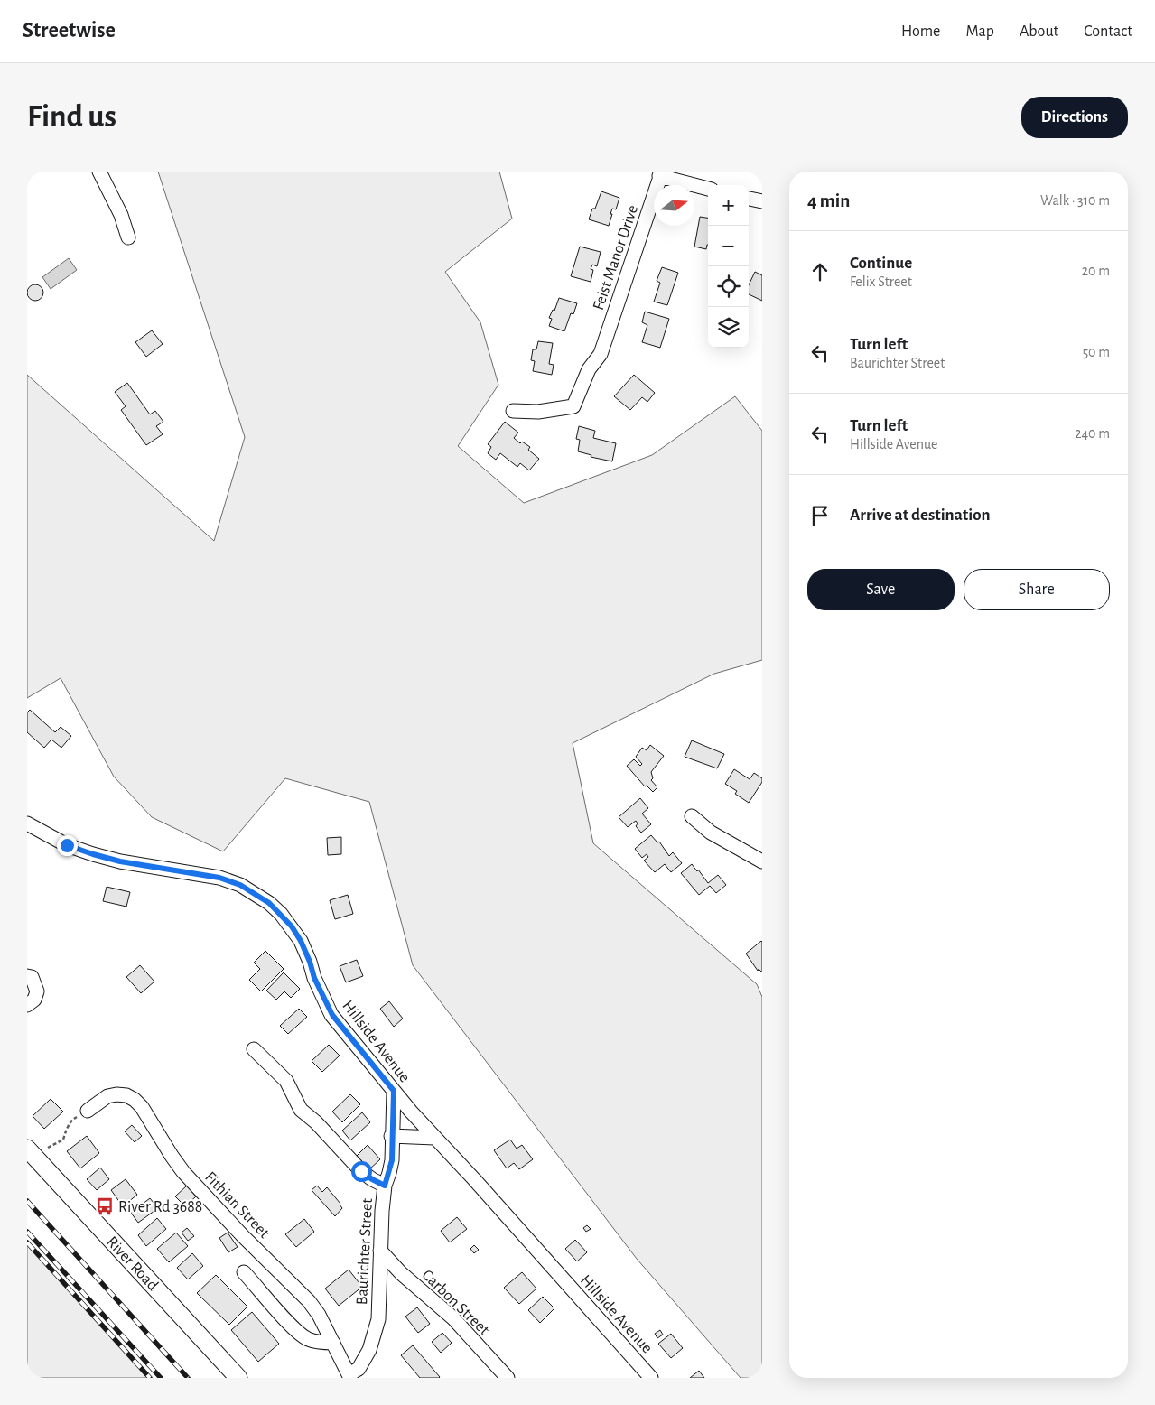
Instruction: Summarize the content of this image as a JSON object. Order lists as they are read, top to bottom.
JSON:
{
  "streets": {
    "main road": ["River Road"],
    "street": [
      "Feist Manor Drive",
      "Hillside Avenue",
      "Fithian Street",
      "Baurichter Street",
      "Carbon Street"
    ]
  },
  "crossings": [
    ["Hillside Avenue", "Baurichter Street"],
    ["Fithian Street", "Baurichter Street"],
    ["Baurichter Street", "Carbon Street"]
  ],
  "places": {
    "bus stop": ["River Rd 3688"]
  },
  "north": "right",
  "page": {
    "header": "Streetwise",
    "nav": [
      "Home",
      "Map",
      "About",
      "Contact"
    ],
    "buttons": [
      "Directions",
      ["Save", "Share"]
    ],
    "title": "Find us",
    "heading": ["4 min", "Walk · 310 m"],
    "map_buttons": ["+", "−"],
    "list": [
      ["Continue", "Felix Street", "20 m"],
      ["Turn left", "Baurichter Street", "50 m"],
      ["Turn left", "Hillside Avenue", "240 m"],
      "Arrive at destination"
    ]
  }
}
